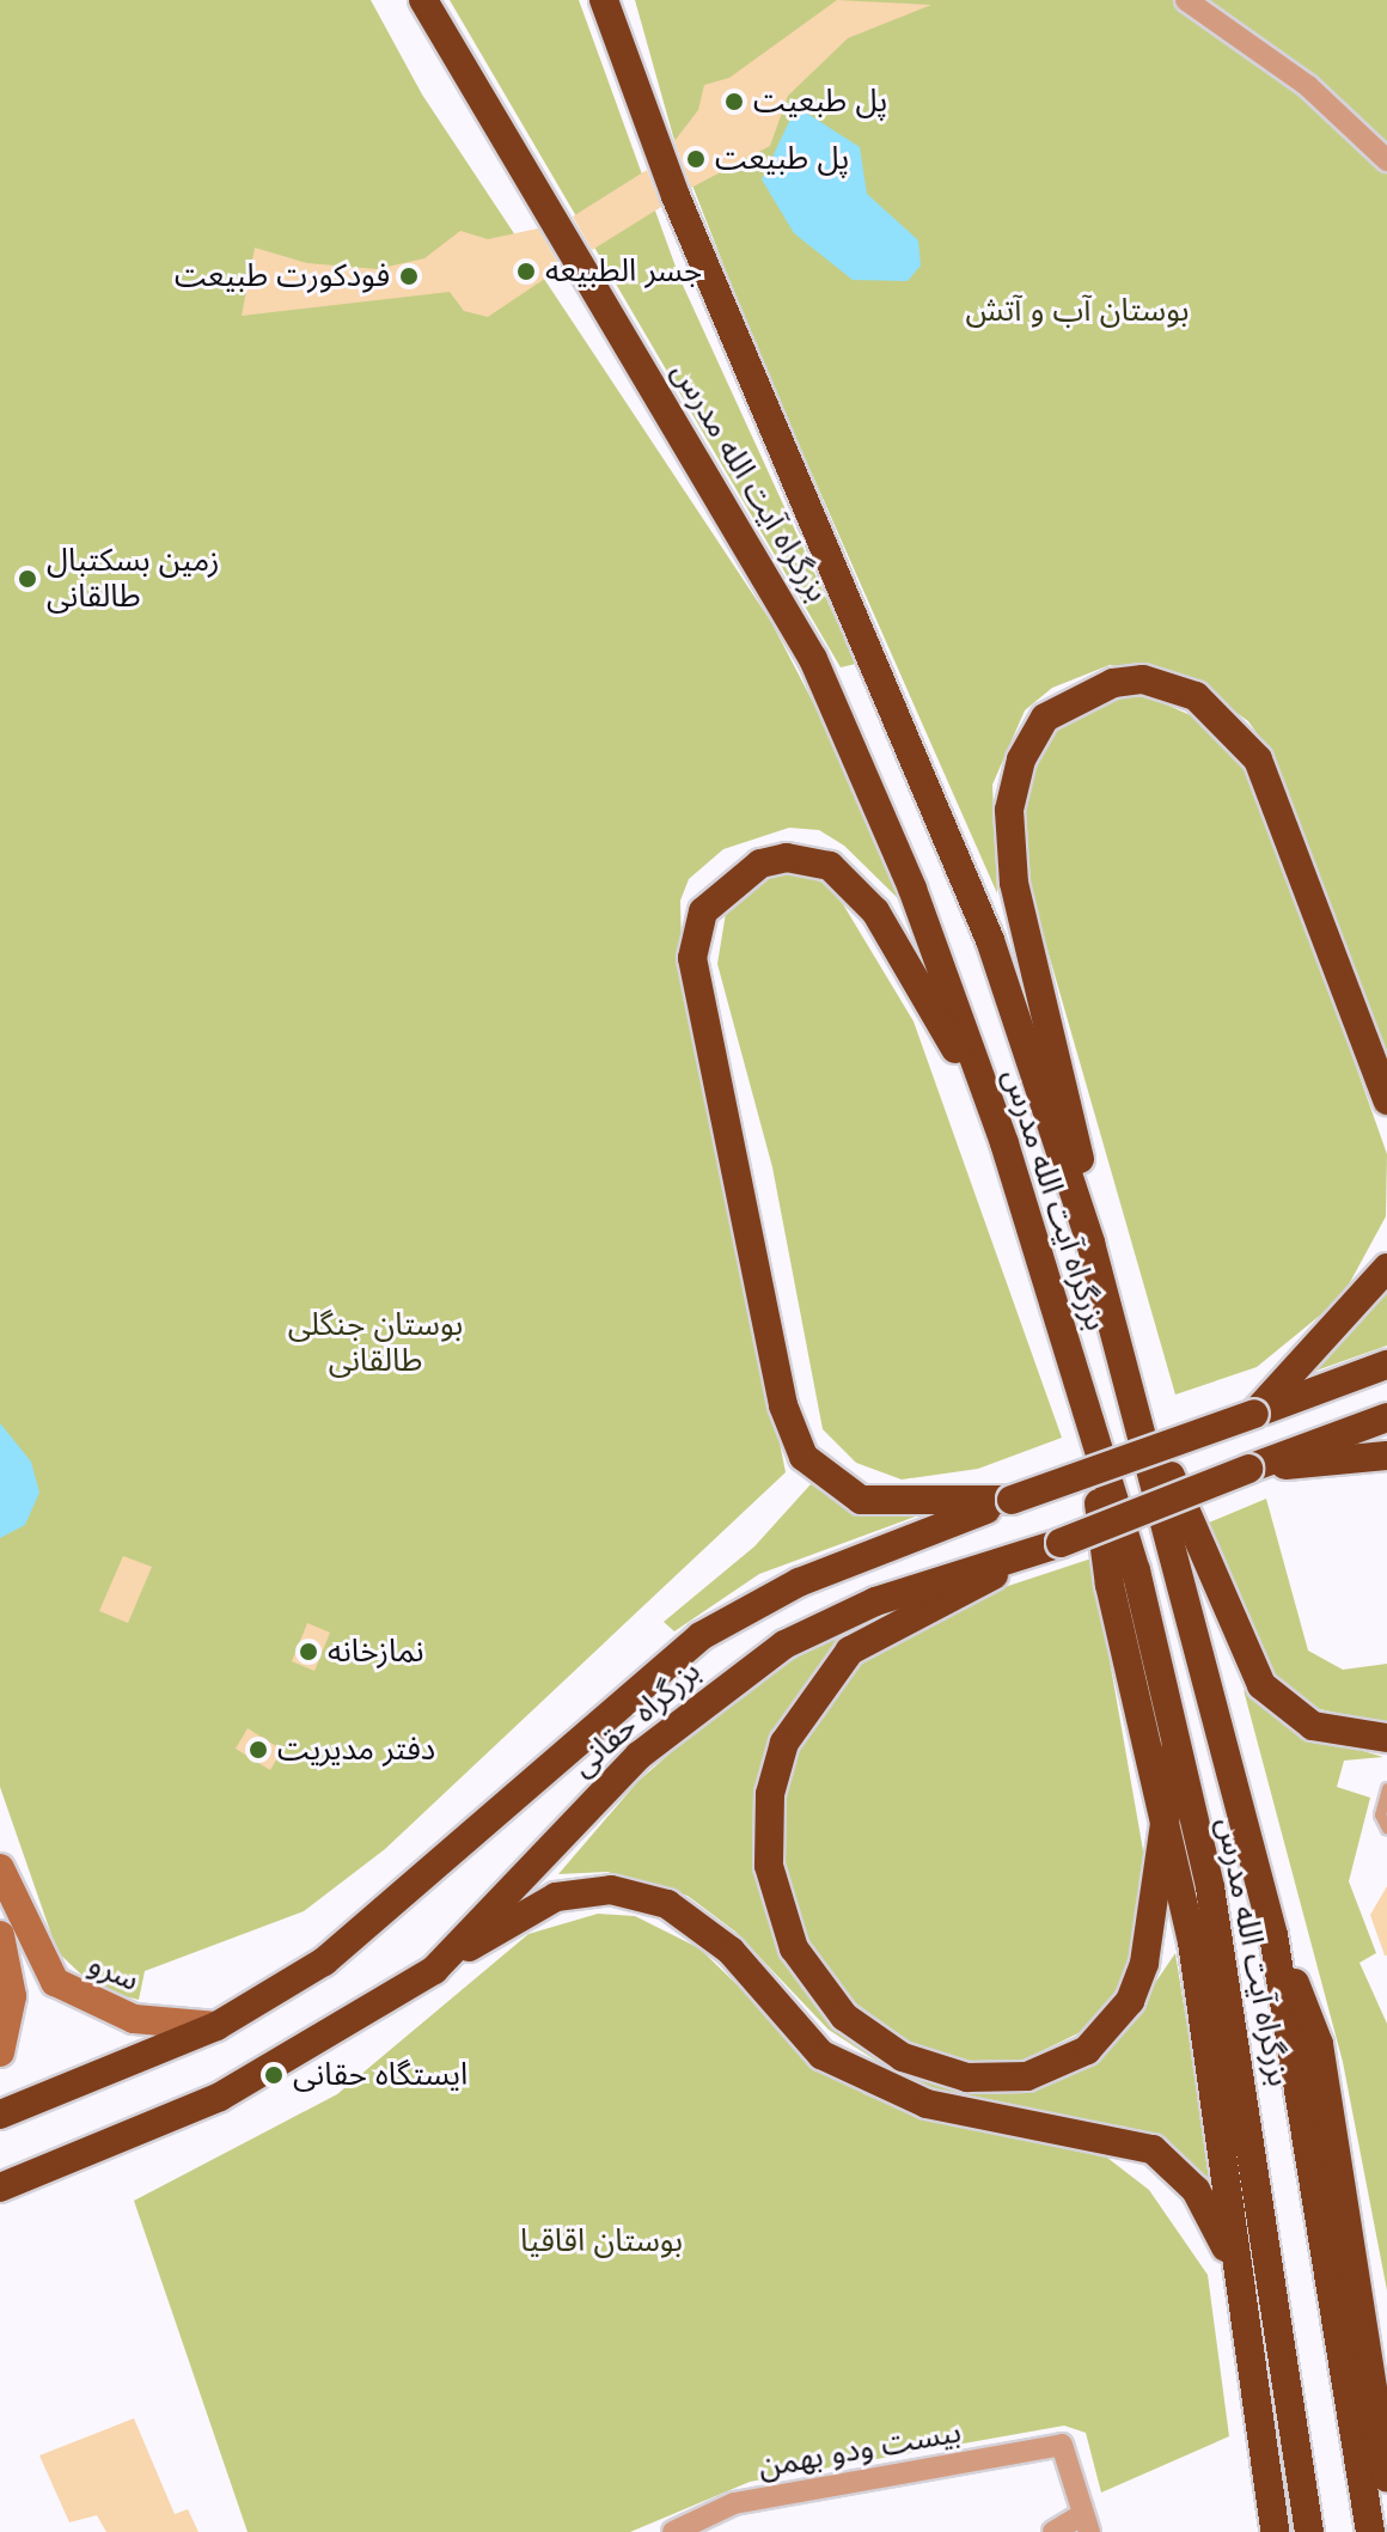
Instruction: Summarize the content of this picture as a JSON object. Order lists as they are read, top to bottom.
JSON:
{
  "streets": {
    "highway": ["بزرگراه آیت الله مدرس", "بزرگراه حقانی"],
    "street": ["سرو", "بیست ودو بهمن"]
  },
  "crossings": [
    ["بزرگراه حقانی", "سرو"]
  ],
  "parks": ["بوستان آب و آتش", "بوستان جنگلی طالقانی", "بوستان اقاقیا"],
  "places": [
    "پل طبعیت",
    "پل طبیعت",
    "جسر الطبيعه",
    "فودکورت طبیعت",
    "زمین بسکتبال طالقانی",
    "نمازخانه",
    "دفتر مدیریت",
    "ایستگاه حقانی"
  ]
}
